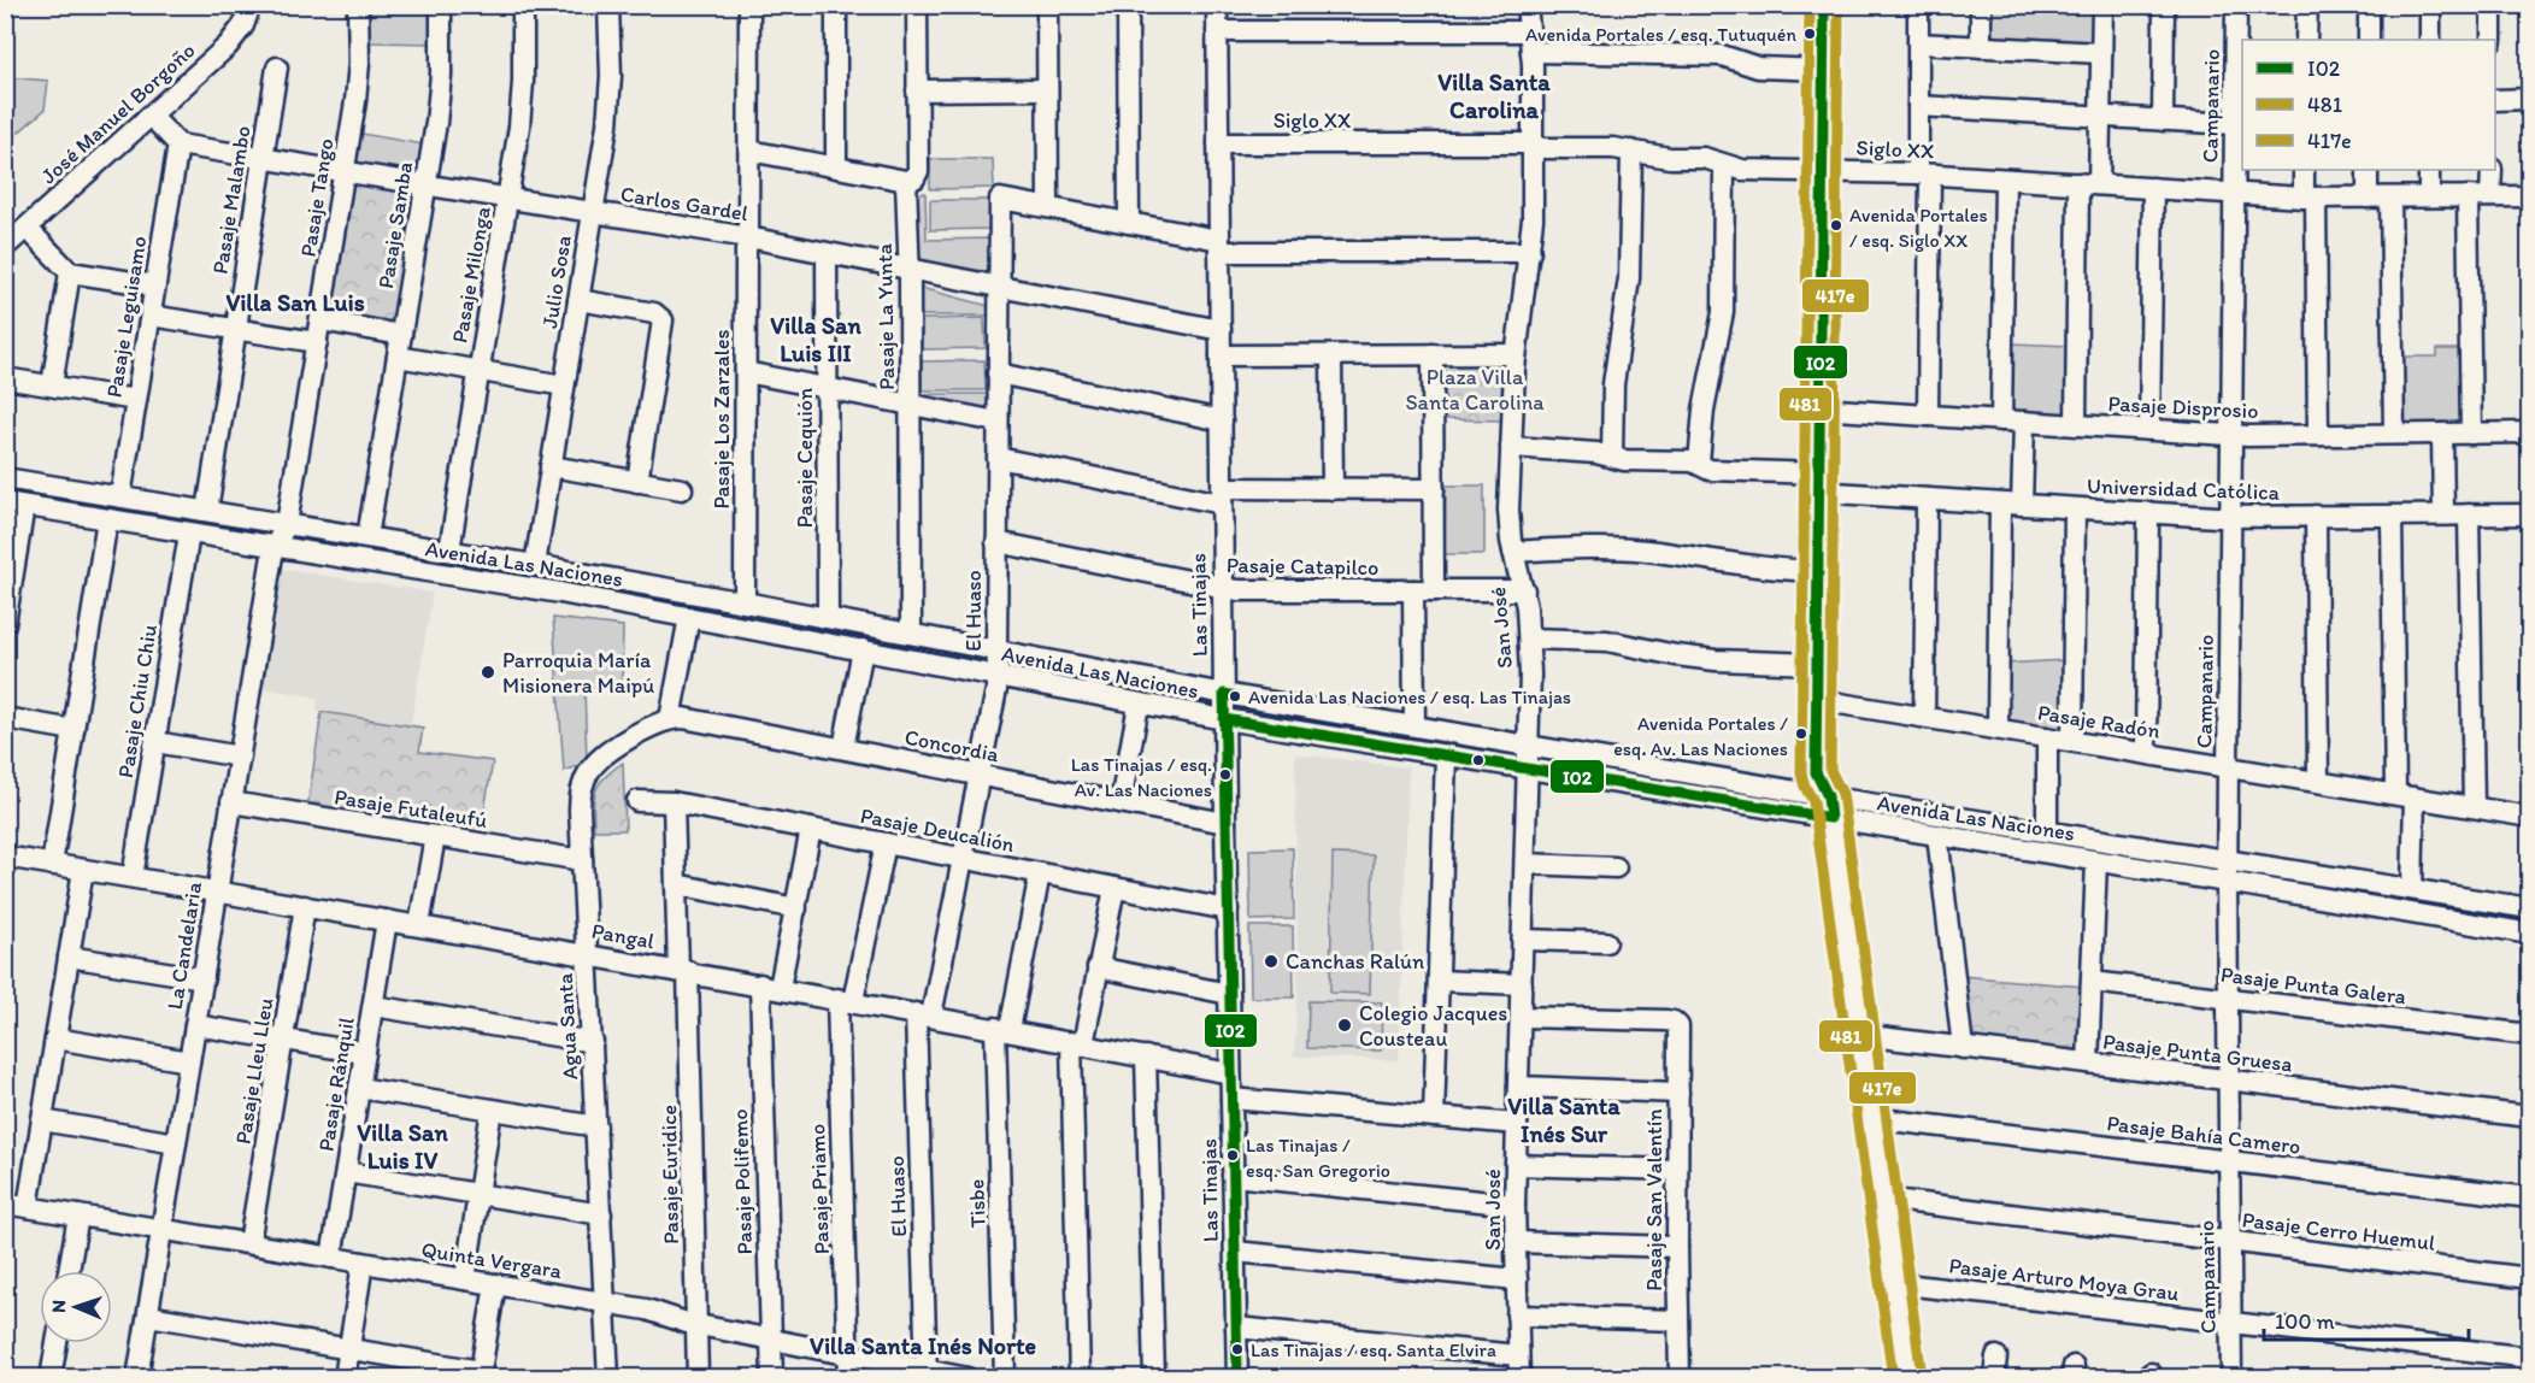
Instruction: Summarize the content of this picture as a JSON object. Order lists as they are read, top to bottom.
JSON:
{
  "streets": {
    "street": [
      "Campanario",
      "José Manuel Borgoño",
      "Siglo XX",
      "Pasaje Tango",
      "Pasaje Malambo",
      "Carlos Gardel",
      "Pasaje Samba",
      "Pasaje Milonga",
      "Julio Sosa",
      "Pasaje Leguisamo",
      "Pasaje La Yunta",
      "Pasaje Disprosio",
      "Pasaje Los Zarzales",
      "Pasaje Cequión",
      "Universidad Católica",
      "Avenida Las Naciones",
      "Pasaje Catapilco",
      "Las Tinajas",
      "El Huaso",
      "San José",
      "Pasaje Chiu Chiu",
      "Pasaje Radón",
      "Concordia",
      "Pasaje Futaleufú",
      "Pasaje Deucalión",
      "Pangal",
      "La Candelaria",
      "Pasaje Punta Galera",
      "Agua Santa",
      "Pasaje Punta Gruesa",
      "Pasaje Lleu Lleu",
      "Pasaje Ránquil",
      "Pasaje Bahía Camero",
      "Pasaje Euridice",
      "Pasaje Polifemo",
      "Pasaje Priamo",
      "Pasaje San Valentín",
      "Tisbe",
      "Pasaje Cerro Huemul",
      "Quinta Vergara",
      "Pasaje Arturo Moya Grau"
    ]
  },
  "crossings": [
    ["Campanario", "Siglo XX"],
    ["Campanario", "Pasaje Disprosio"],
    ["Campanario", "Universidad Católica"],
    ["Campanario", "Avenida Las Naciones"],
    ["Campanario", "Pasaje Radón"],
    ["Campanario", "Pasaje Punta Galera"],
    ["Campanario", "Pasaje Punta Gruesa"],
    ["Campanario", "Pasaje Bahía Camero"],
    ["Campanario", "Pasaje Cerro Huemul"],
    ["Campanario", "Pasaje Arturo Moya Grau"],
    ["Siglo XX", "Las Tinajas"],
    ["Siglo XX", "San José"],
    ["Pasaje Tango", "Carlos Gardel"],
    ["Pasaje Tango", "Avenida Las Naciones"],
    ["Pasaje Tango", "La Candelaria"],
    ["Pasaje Malambo", "Carlos Gardel"],
    ["Pasaje Malambo", "Avenida Las Naciones"],
    ["Carlos Gardel", "Pasaje Samba"],
    ["Carlos Gardel", "Pasaje Milonga"],
    ["Carlos Gardel", "Julio Sosa"],
    ["Carlos Gardel", "Pasaje Leguisamo"],
    ["Carlos Gardel", "Pasaje La Yunta"],
    ["Carlos Gardel", "Pasaje Los Zarzales"],
    ["Carlos Gardel", "Pasaje Cequión"],
    ["Carlos Gardel", "Las Tinajas"],
    ["Carlos Gardel", "El Huaso"],
    ["Pasaje Samba", "Avenida Las Naciones"],
    ["Pasaje Milonga", "Avenida Las Naciones"],
    ["Julio Sosa", "Avenida Las Naciones"],
    ["Pasaje Leguisamo", "Avenida Las Naciones"],
    ["Pasaje La Yunta", "Avenida Las Naciones"],
    ["Pasaje Los Zarzales", "Avenida Las Naciones"],
    ["Pasaje Cequión", "Avenida Las Naciones"],
    ["Universidad Católica", "San José"],
    ["Avenida Las Naciones", "Las Tinajas"],
    ["Avenida Las Naciones", "El Huaso"],
    ["Avenida Las Naciones", "San José"],
    ["Avenida Las Naciones", "Pasaje Chiu Chiu"],
    ["Avenida Las Naciones", "La Candelaria"],
    ["Pasaje Catapilco", "Las Tinajas"],
    ["Pasaje Catapilco", "El Huaso"],
    ["Pasaje Catapilco", "San José"],
    ["Las Tinajas", "Concordia"],
    ["Las Tinajas", "Pasaje Deucalión"],
    ["Las Tinajas", "Pangal"],
    ["El Huaso", "Concordia"],
    ["El Huaso", "Pasaje Deucalión"],
    ["El Huaso", "Pangal"],
    ["El Huaso", "Quinta Vergara"],
    ["San José", "Pasaje San Valentín"],
    ["Pasaje Chiu Chiu", "Pangal"],
    ["Concordia", "Agua Santa"],
    ["Pasaje Futaleufú", "La Candelaria"],
    ["Pasaje Futaleufú", "Agua Santa"],
    ["Pasaje Deucalión", "Pasaje Euridice"],
    ["Pasaje Deucalión", "Pasaje Polifemo"],
    ["Pasaje Deucalión", "Pasaje Priamo"],
    ["Pasaje Deucalión", "Tisbe"],
    ["Pangal", "La Candelaria"],
    ["Pangal", "Agua Santa"],
    ["Pangal", "Pasaje Lleu Lleu"],
    ["Pangal", "Pasaje Ránquil"],
    ["Pangal", "Pasaje Euridice"],
    ["Pangal", "Pasaje Polifemo"],
    ["Pangal", "Pasaje Priamo"],
    ["Pangal", "Tisbe"],
    ["La Candelaria", "Quinta Vergara"],
    ["Agua Santa", "Quinta Vergara"],
    ["Pasaje Lleu Lleu", "Quinta Vergara"],
    ["Pasaje Ránquil", "Quinta Vergara"],
    ["Pasaje Euridice", "Quinta Vergara"],
    ["Pasaje Polifemo", "Quinta Vergara"],
    ["Pasaje Priamo", "Quinta Vergara"]
  ],
  "districts": [
    "Villa Santa Carolina",
    "Villa San Luis",
    "Villa San Luis III",
    "Villa Santa Inés Sur",
    "Villa San Luis IV",
    "Villa Santa Inés Norte"
  ],
  "parks": ["Plaza Villa Santa Carolina"],
  "places": [
    "Avenida Portales / esq. Tutuquén",
    "Avenida Portales / esq. Siglo XX",
    "Parroquia María Misionera Maipú",
    "Avenida Las Naciones / esq. Las Tinajas",
    "Avenida Portales / esq. Av. Las Naciones",
    "Las Tinajas / esq. Av. Las Naciones",
    "Canchas Ralún",
    "Colegio Jacques Cousteau",
    "Las Tinajas / esq. San Gregorio",
    "Las Tinajas / esq. Santa Elvira"
  ],
  "lines": ["transit line I02", "transit line 481", "transit line 417e"],
  "legend": ["I02", "481", "417e"],
  "scale_bar": "100 m",
  "north": "left"
}
